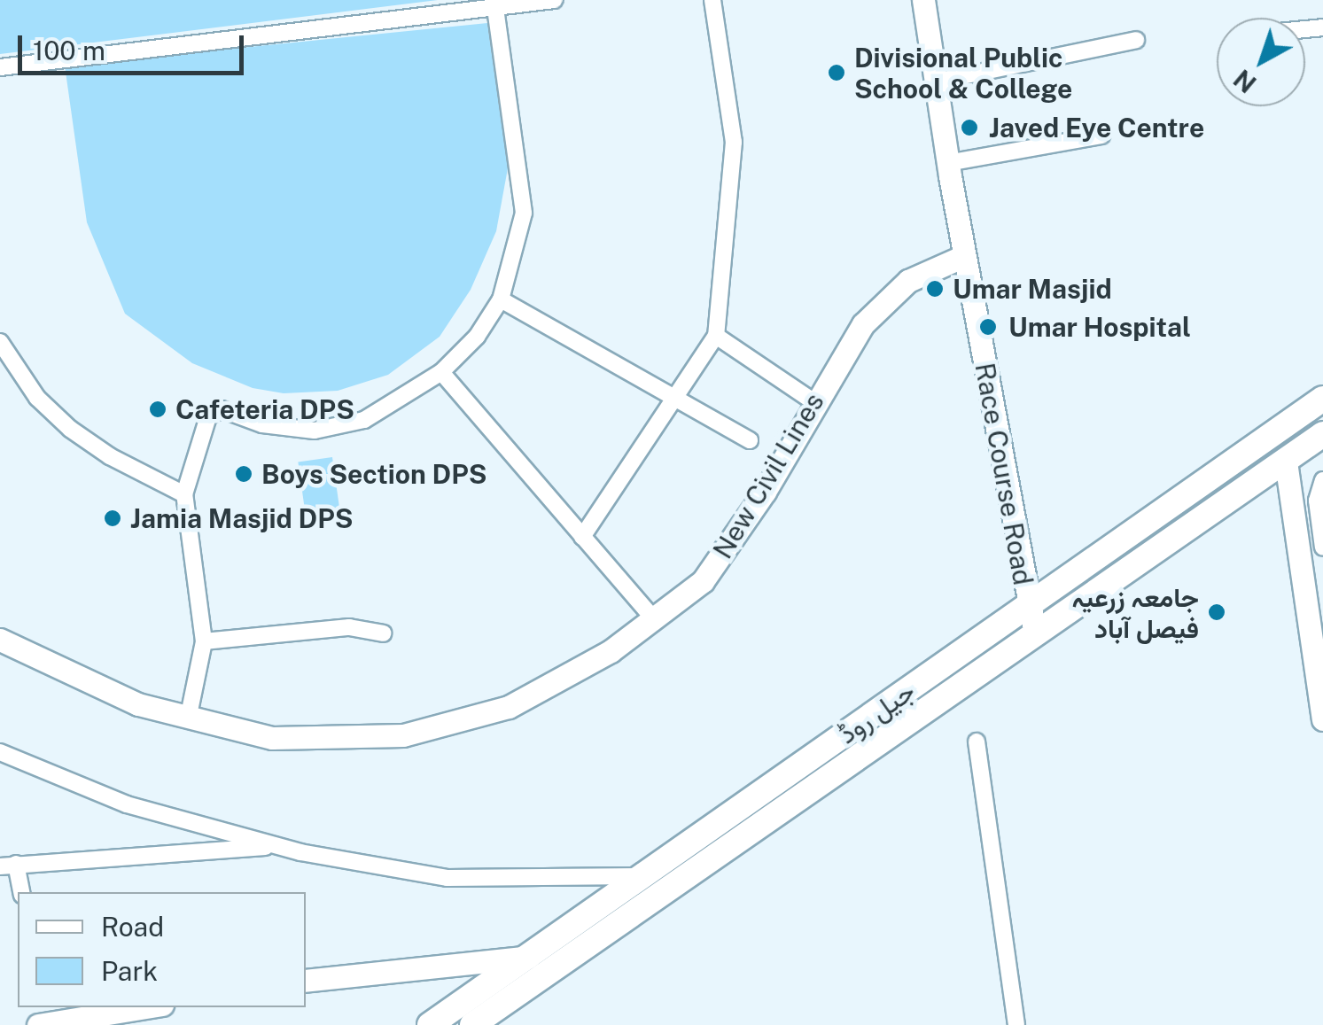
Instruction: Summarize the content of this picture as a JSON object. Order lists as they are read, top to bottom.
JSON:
{
  "streets": {
    "main road": ["جیل روڈ"],
    "street": ["Race Course Road", "New Civil Lines"]
  },
  "crossings": [
    ["Race Course Road", "New Civil Lines"],
    ["Race Course Road", "جیل روڈ"]
  ],
  "places": [
    "Divisional Public School & College",
    "Javed Eye Centre",
    "Umar Masjid",
    "Umar Hospital",
    "Cafeteria DPS",
    "Boys Section DPS",
    "Jamia Masjid DPS",
    "جامعہ زرعیہ فیصل آباد"
  ],
  "legend": ["Road", "Park"],
  "scale_bar": "100 m",
  "north": "bottom left"
}
